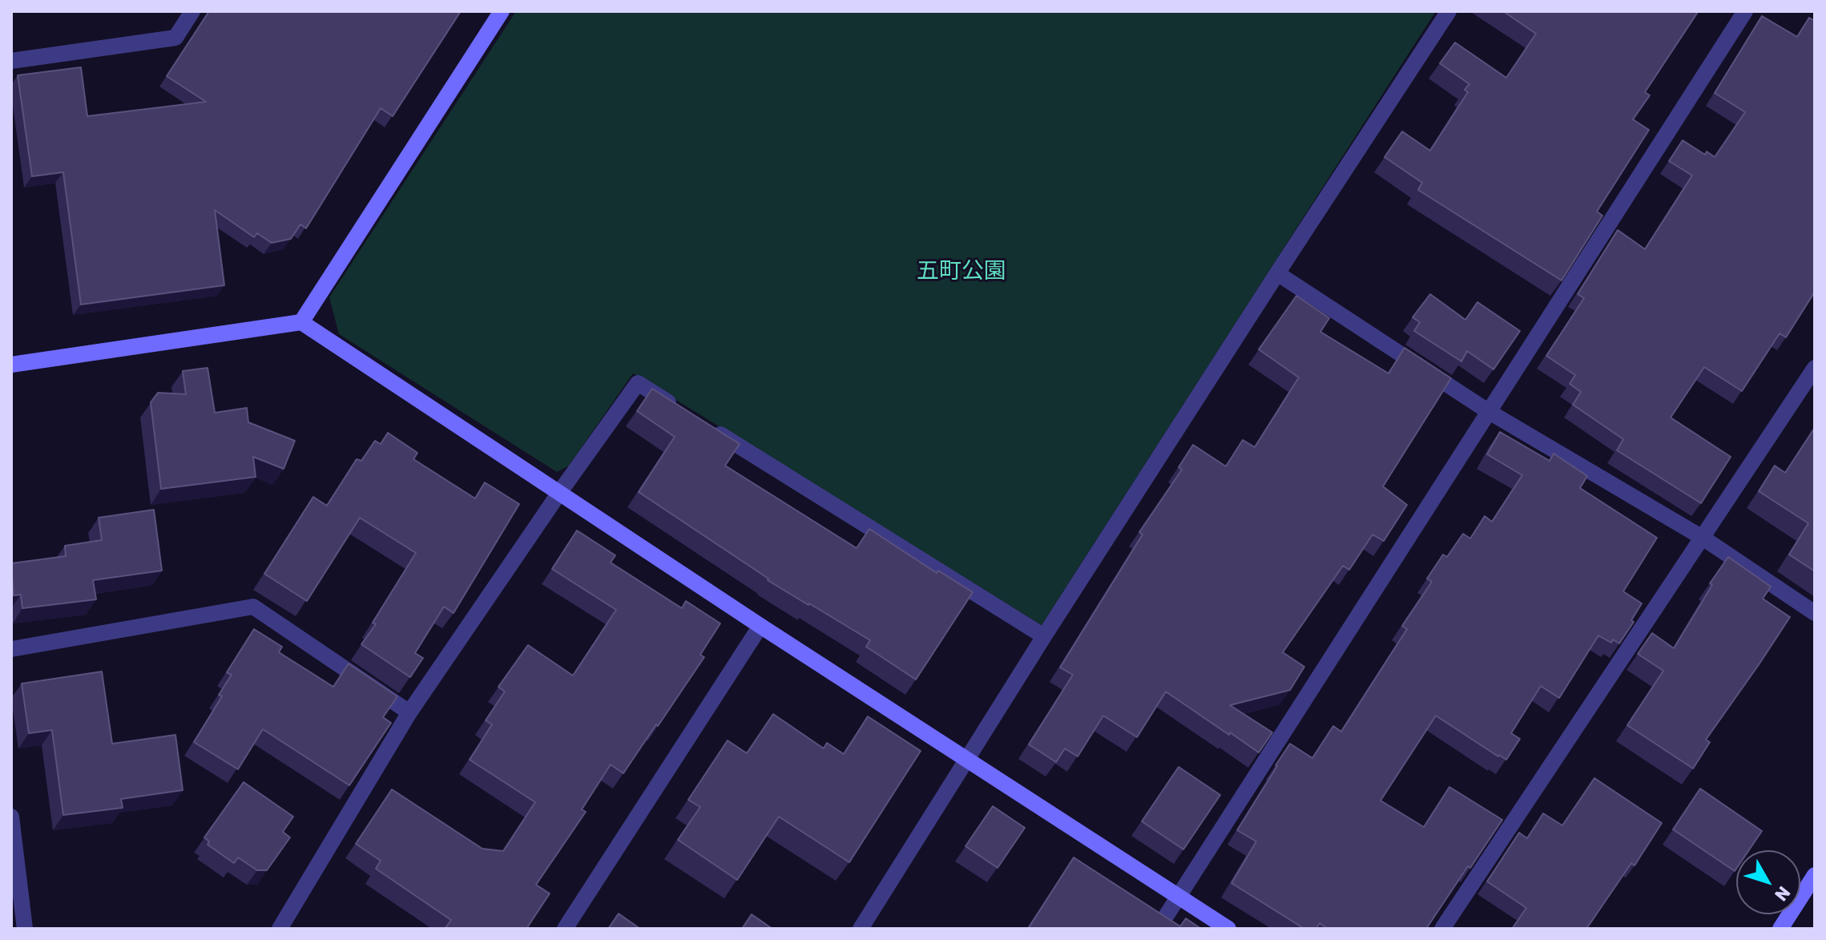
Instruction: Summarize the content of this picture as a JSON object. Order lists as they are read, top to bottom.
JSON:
{
  "parks": ["五町公園"],
  "north": "bottom right"
}
